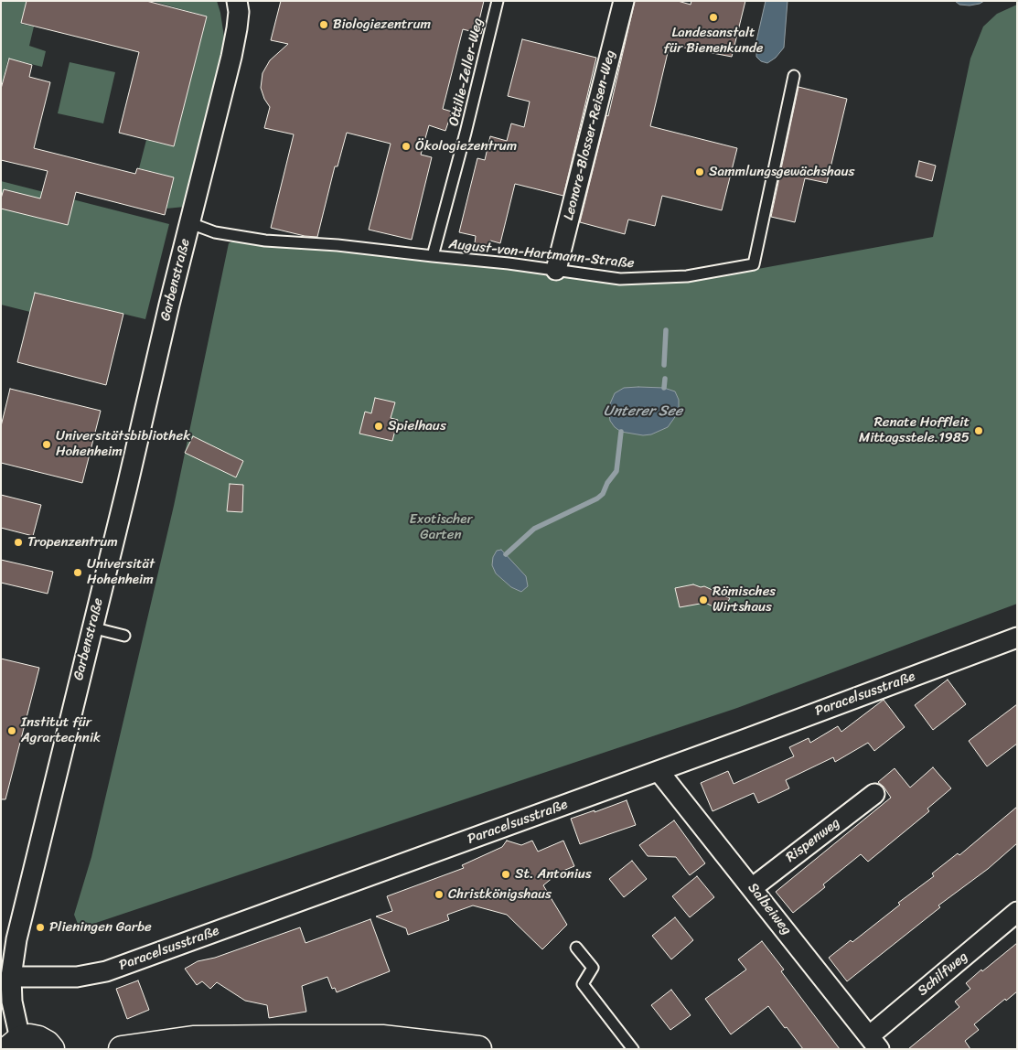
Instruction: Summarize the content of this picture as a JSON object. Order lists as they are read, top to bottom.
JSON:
{
  "streets": {
    "street": [
      "Leonore-Blosser-Reisen-Weg",
      "Garbenstraße",
      "Paracelsusstraße",
      "Rispenweg",
      "Salbeiweg",
      "Schilfweg"
    ],
    "lane": ["Ottilie-Zeller-Weg", "August-von-Hartmann-Straße"]
  },
  "crossings": [
    ["Ottilie-Zeller-Weg", "August-von-Hartmann-Straße"],
    ["Leonore-Blosser-Reisen-Weg", "August-von-Hartmann-Straße"],
    ["August-von-Hartmann-Straße", "Garbenstraße"],
    ["Garbenstraße", "Paracelsusstraße"],
    ["Paracelsusstraße", "Salbeiweg"],
    ["Rispenweg", "Salbeiweg"],
    ["Salbeiweg", "Schilfweg"]
  ],
  "water": ["Unterer See"],
  "parks": ["Exotischer Garten"],
  "places": [
    "Landesanstalt für Bienenkunde",
    "Biologiezentrum",
    "Ökologiezentrum",
    "Sammlungsgewächshaus",
    "Spielhaus",
    "Renate Hoffleit Mittagsstele.1985",
    "Universitätsbibliothek Hohenheim",
    "Tropenzentrum",
    "Universität Hohenheim",
    "Römisches Wirtshaus",
    "Institut für Agrartechnik",
    "St. Antonius",
    "Christkönigshaus",
    "Plieningen Garbe"
  ]
}
